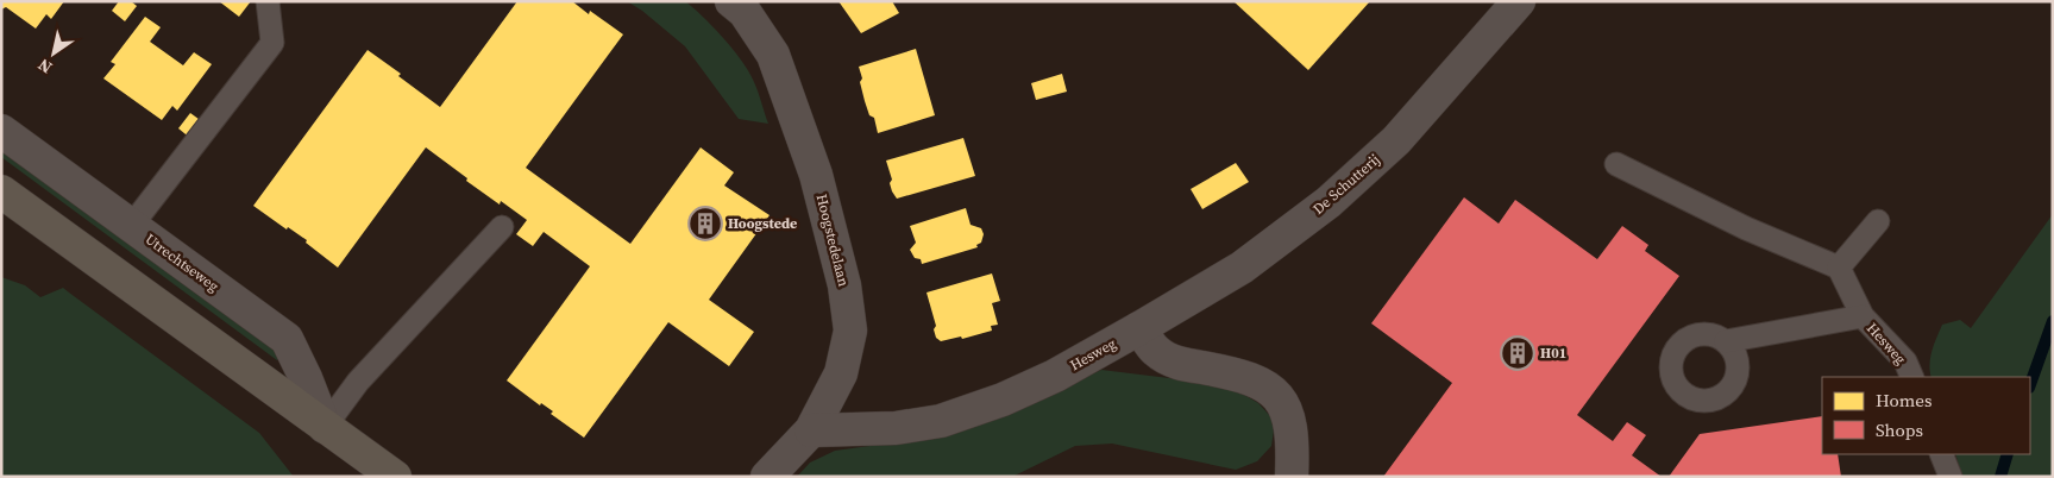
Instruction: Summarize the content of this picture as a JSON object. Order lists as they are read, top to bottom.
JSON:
{
  "streets": {
    "street": [
      "De Schutterij",
      "Hoogstedelaan",
      "Utrechtseweg",
      "Hesweg"
    ]
  },
  "crossings": [
    ["De Schutterij", "Hesweg"],
    ["Hoogstedelaan", "Hesweg"]
  ],
  "places": {
    "building": ["Hoogstede", "H01"]
  },
  "legend": ["Homes", "Shops"],
  "north": "bottom left"
}
